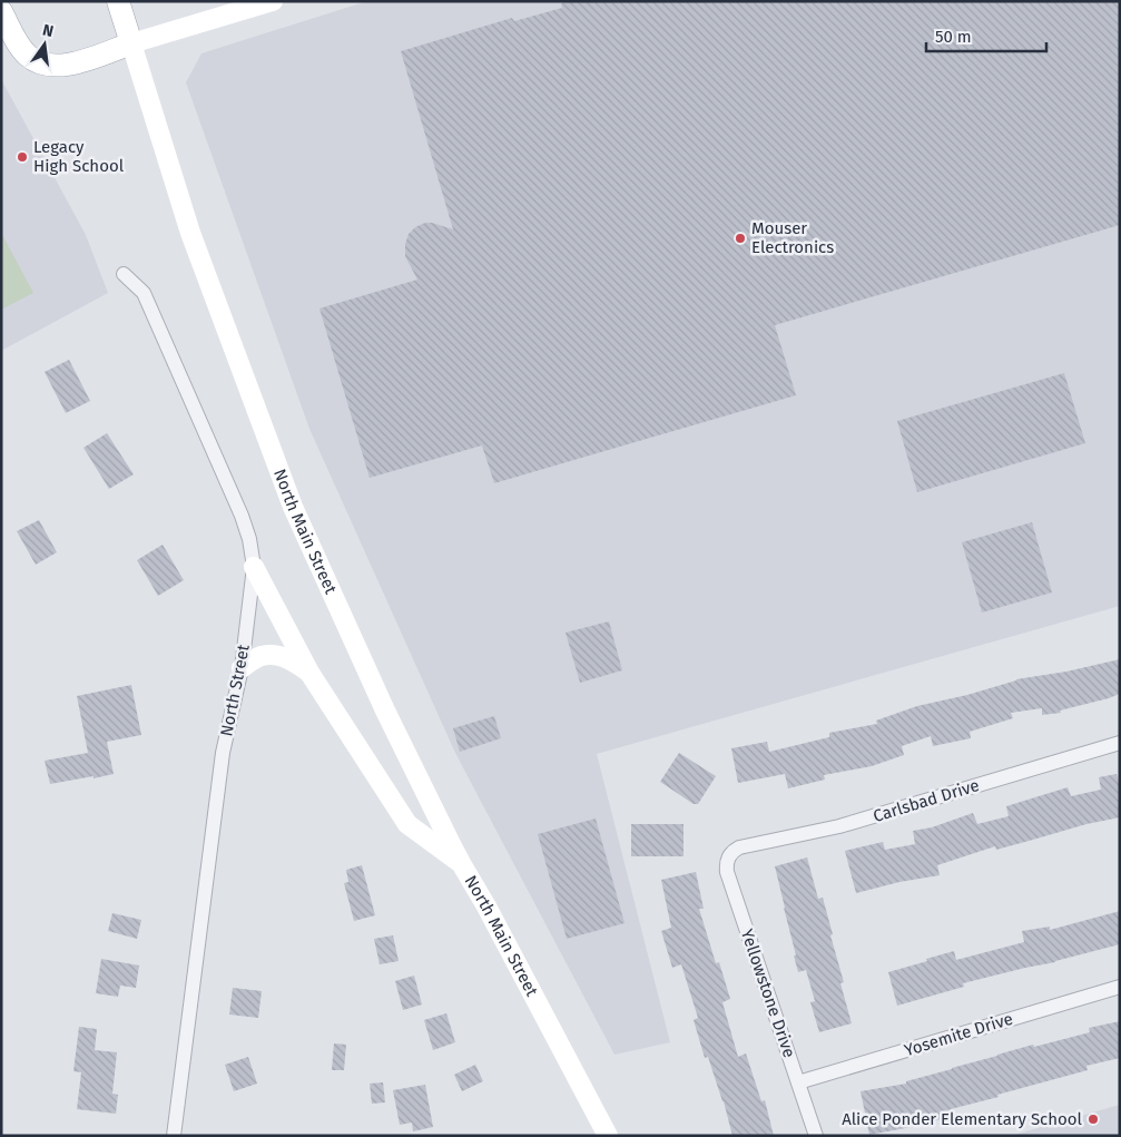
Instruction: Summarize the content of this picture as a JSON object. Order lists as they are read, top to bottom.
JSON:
{
  "streets": {
    "main road": ["North Main Street"],
    "street": [
      "North Street",
      "Carlsbad Drive",
      "Yellowstone Drive",
      "Yosemite Drive"
    ]
  },
  "crossings": [
    ["Carlsbad Drive", "Yellowstone Drive"],
    ["Yellowstone Drive", "Yosemite Drive"]
  ],
  "places": ["Legacy High School", "Mouser Electronics", "Alice Ponder Elementary School"],
  "scale_bar": "50 m",
  "north": "top"
}
